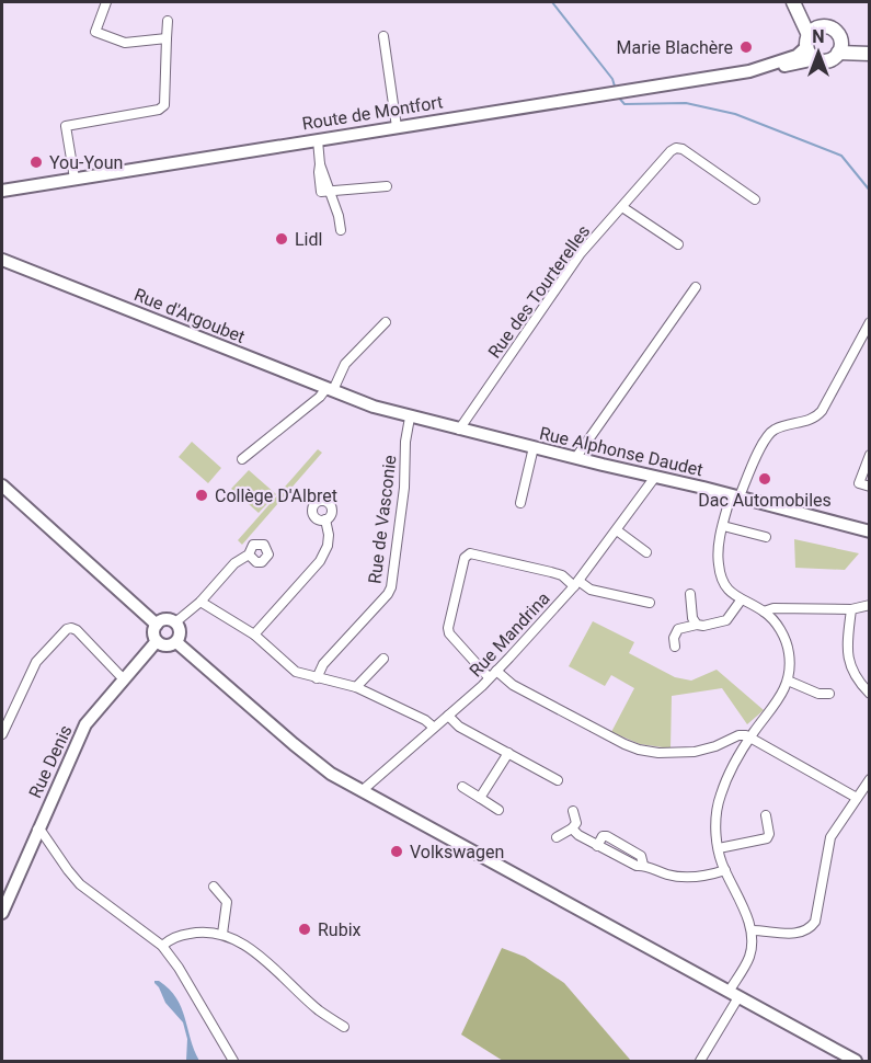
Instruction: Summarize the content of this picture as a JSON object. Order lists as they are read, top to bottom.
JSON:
{
  "streets": {
    "main road": [
      "Route de Montfort",
      "Rue d'Argoubet",
      "Rue Alphonse Daudet",
      "Rue Denis"
    ],
    "street": ["Rue des Tourterelles", "Rue de Vasconie", "Rue Mandrina"]
  },
  "crossings": [
    ["Rue des Tourterelles", "Rue Alphonse Daudet"],
    ["Rue d'Argoubet", "Rue Alphonse Daudet"],
    ["Rue Alphonse Daudet", "Rue de Vasconie"],
    ["Rue Alphonse Daudet", "Rue Mandrina"]
  ],
  "places": [
    "Marie Blachère",
    "You-Youn",
    "Lidl",
    "Dac Automobiles",
    "Collège D'Albret",
    "Volkswagen",
    "Rubix"
  ],
  "north": "top"
}
